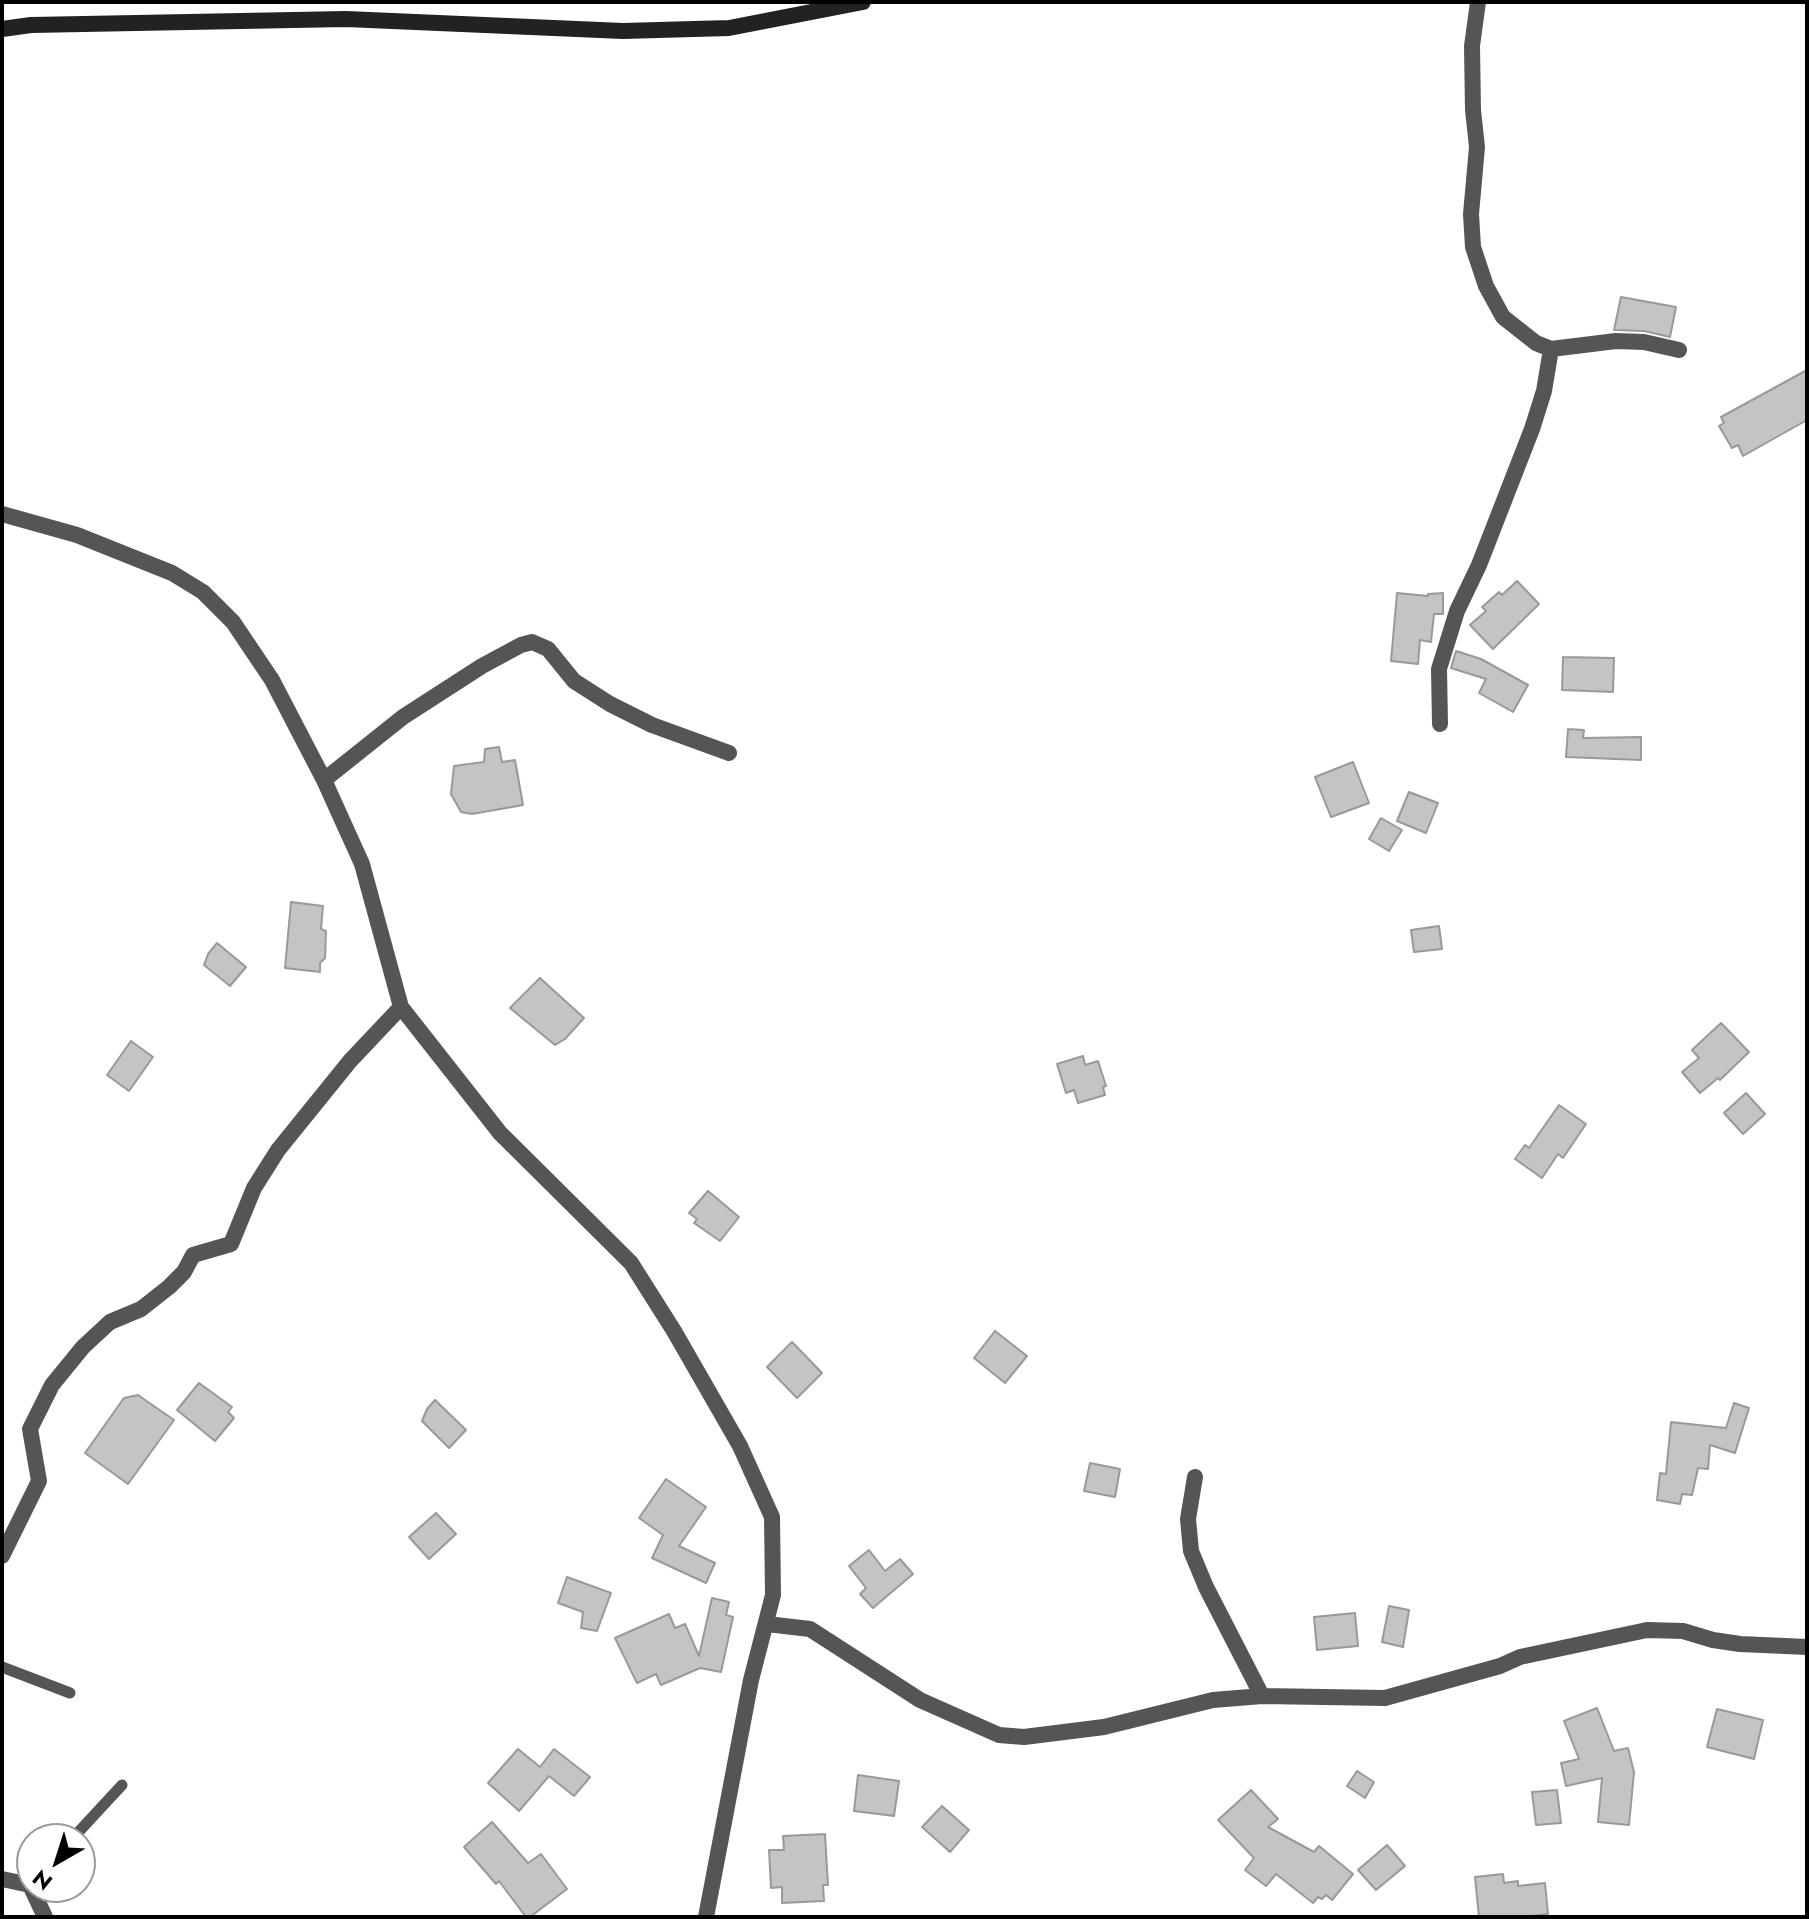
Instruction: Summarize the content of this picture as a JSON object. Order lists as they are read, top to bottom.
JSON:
{
  "north": "bottom left"
}
